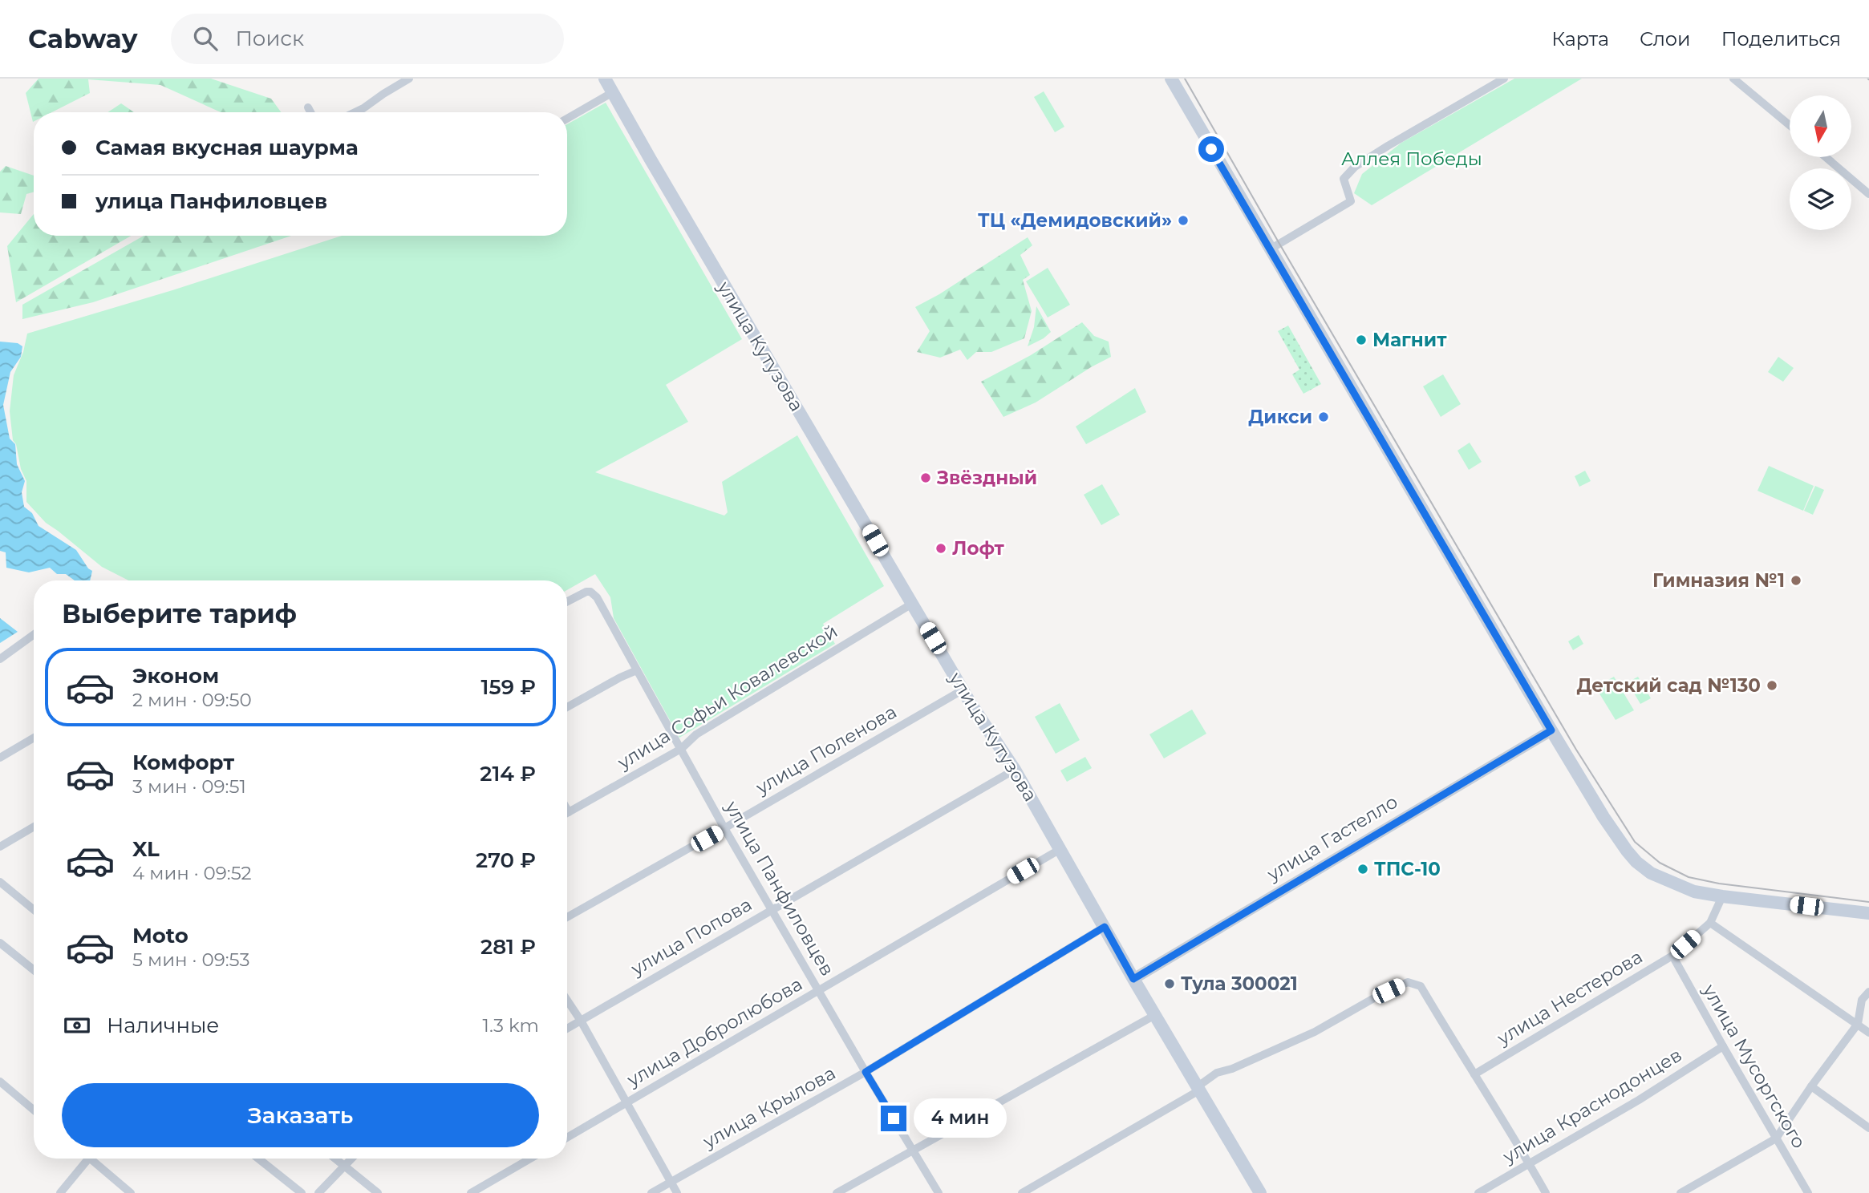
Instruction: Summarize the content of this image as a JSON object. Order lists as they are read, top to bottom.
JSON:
{
  "streets": {
    "main road": ["улица Кутузова"],
    "street": [
      "улица Софьи Ковалевской",
      "улица Поленова",
      "улица Гастелло",
      "улица Панфиловцев",
      "улица Попова",
      "улица Нестерова",
      "улица Добролюбова",
      "улица Мусоргского",
      "улица Краснодонцев",
      "улица Крылова"
    ]
  },
  "crossings": [
    ["улица Кутузова", "улица Софьи Ковалевской"],
    ["улица Кутузова", "улица Поленова"],
    ["улица Кутузова", "улица Гастелло"],
    ["улица Кутузова", "улица Попова"],
    ["улица Кутузова", "улица Добролюбова"],
    ["улица Кутузова", "улица Крылова"],
    ["улица Софьи Ковалевской", "улица Панфиловцев"],
    ["улица Поленова", "улица Панфиловцев"],
    ["улица Панфиловцев", "улица Попова"],
    ["улица Панфиловцев", "улица Добролюбова"],
    ["улица Панфиловцев", "улица Крылова"],
    ["улица Нестерова", "улица Мусоргского"],
    ["улица Мусоргского", "улица Краснодонцев"]
  ],
  "parks": ["Аллея Победы"],
  "places": [
    "ТЦ «Демидовский»",
    "Магнит",
    "Дикси",
    "Звёздный",
    "Лофт",
    "Гимназия №1",
    "Детский сад №130",
    "ТПС-10",
    "Тула 300021"
  ],
  "north": "bottom",
  "page": {
    "header": "Cabway",
    "search": "Поиск",
    "nav": ["Карта", "Слои", "Поделиться"],
    "banner": ["Самая вкусная шаурма", "улица Панфиловцев"],
    "heading": "Выберите тариф",
    "list": [
      {
        "name": "Эконом",
        "note": "2 мин · 09:50",
        "value": "159 ₽"
      },
      {
        "name": "Комфорт",
        "note": "3 мин · 09:51",
        "value": "214 ₽"
      },
      {
        "name": "XL",
        "note": "4 мин · 09:52",
        "value": "270 ₽"
      },
      {
        "name": "Moto",
        "note": "5 мин · 09:53",
        "value": "281 ₽"
      }
    ],
    "pay": ["Наличные", "1.3 km"],
    "buttons": "Заказать",
    "bubble": "4 мин"
  }
}
